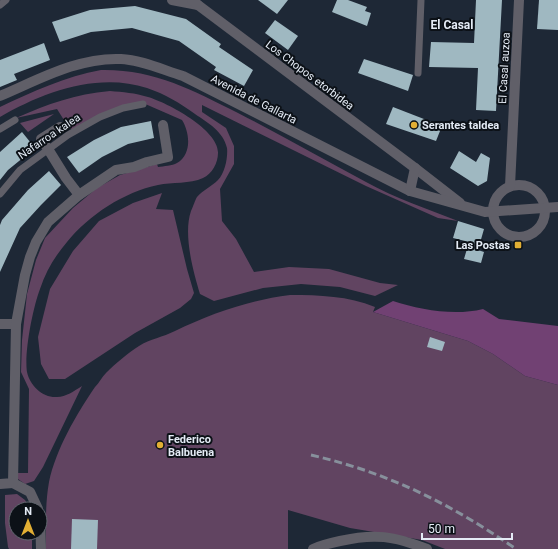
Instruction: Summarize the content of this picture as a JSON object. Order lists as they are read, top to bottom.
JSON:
{
  "streets": {
    "street": [
      "El Casal auzoa",
      "Los Chopos etorbidea",
      "Avenida de Gallarta",
      "Nafarroa kalea"
    ]
  },
  "crossings": [
    ["Los Chopos etorbidea", "Avenida de Gallarta"]
  ],
  "districts": ["El Casal"],
  "places": {
    "other": ["Serantes taldea", "Federico Balbuena"],
    "transit": ["Las Postas"]
  },
  "scale_bar": "50 m",
  "north": "top"
}
